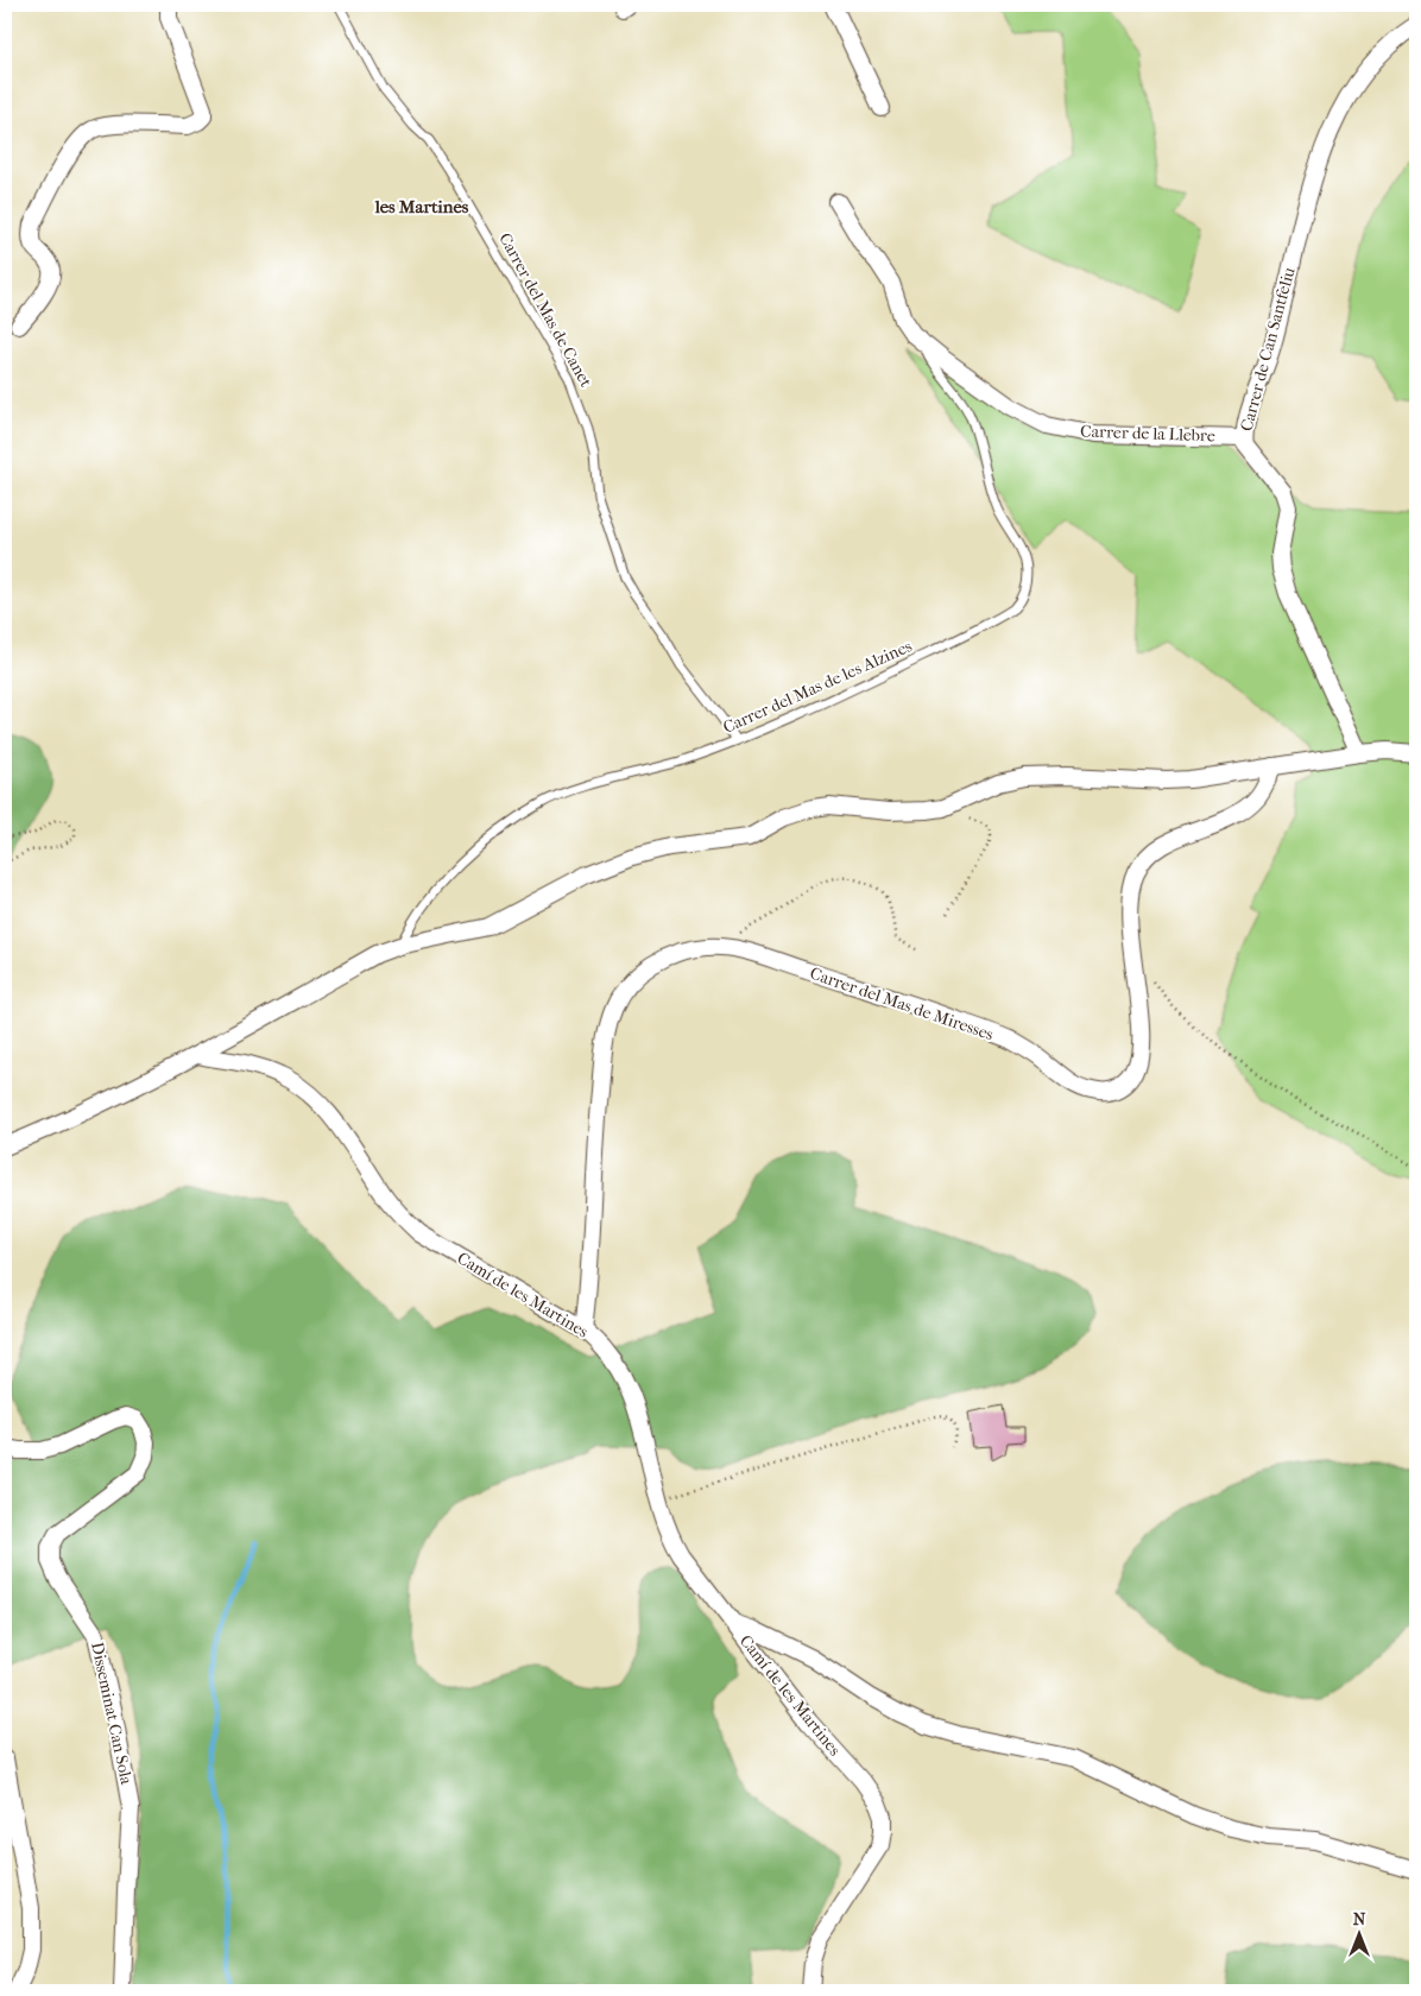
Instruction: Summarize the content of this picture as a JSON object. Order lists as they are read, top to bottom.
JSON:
{
  "streets": {
    "street": [
      "Carrer de Can Santfeliu",
      "Carrer de la Llebre",
      "Carrer del Mas de Miresses",
      "Camí de les Martines",
      "Disseminat Can Sola"
    ],
    "lane": ["Carrer del Mas de Canet", "Carrer del Mas de les Alzines"]
  },
  "crossings": [
    ["Carrer del Mas de Canet", "Carrer del Mas de les Alzines"],
    ["Carrer de Can Santfeliu", "Carrer de la Llebre"],
    ["Carrer de la Llebre", "Carrer del Mas de les Alzines"],
    ["Carrer del Mas de Miresses", "Camí de les Martines"]
  ],
  "districts": ["les Martines"],
  "north": "top"
}
